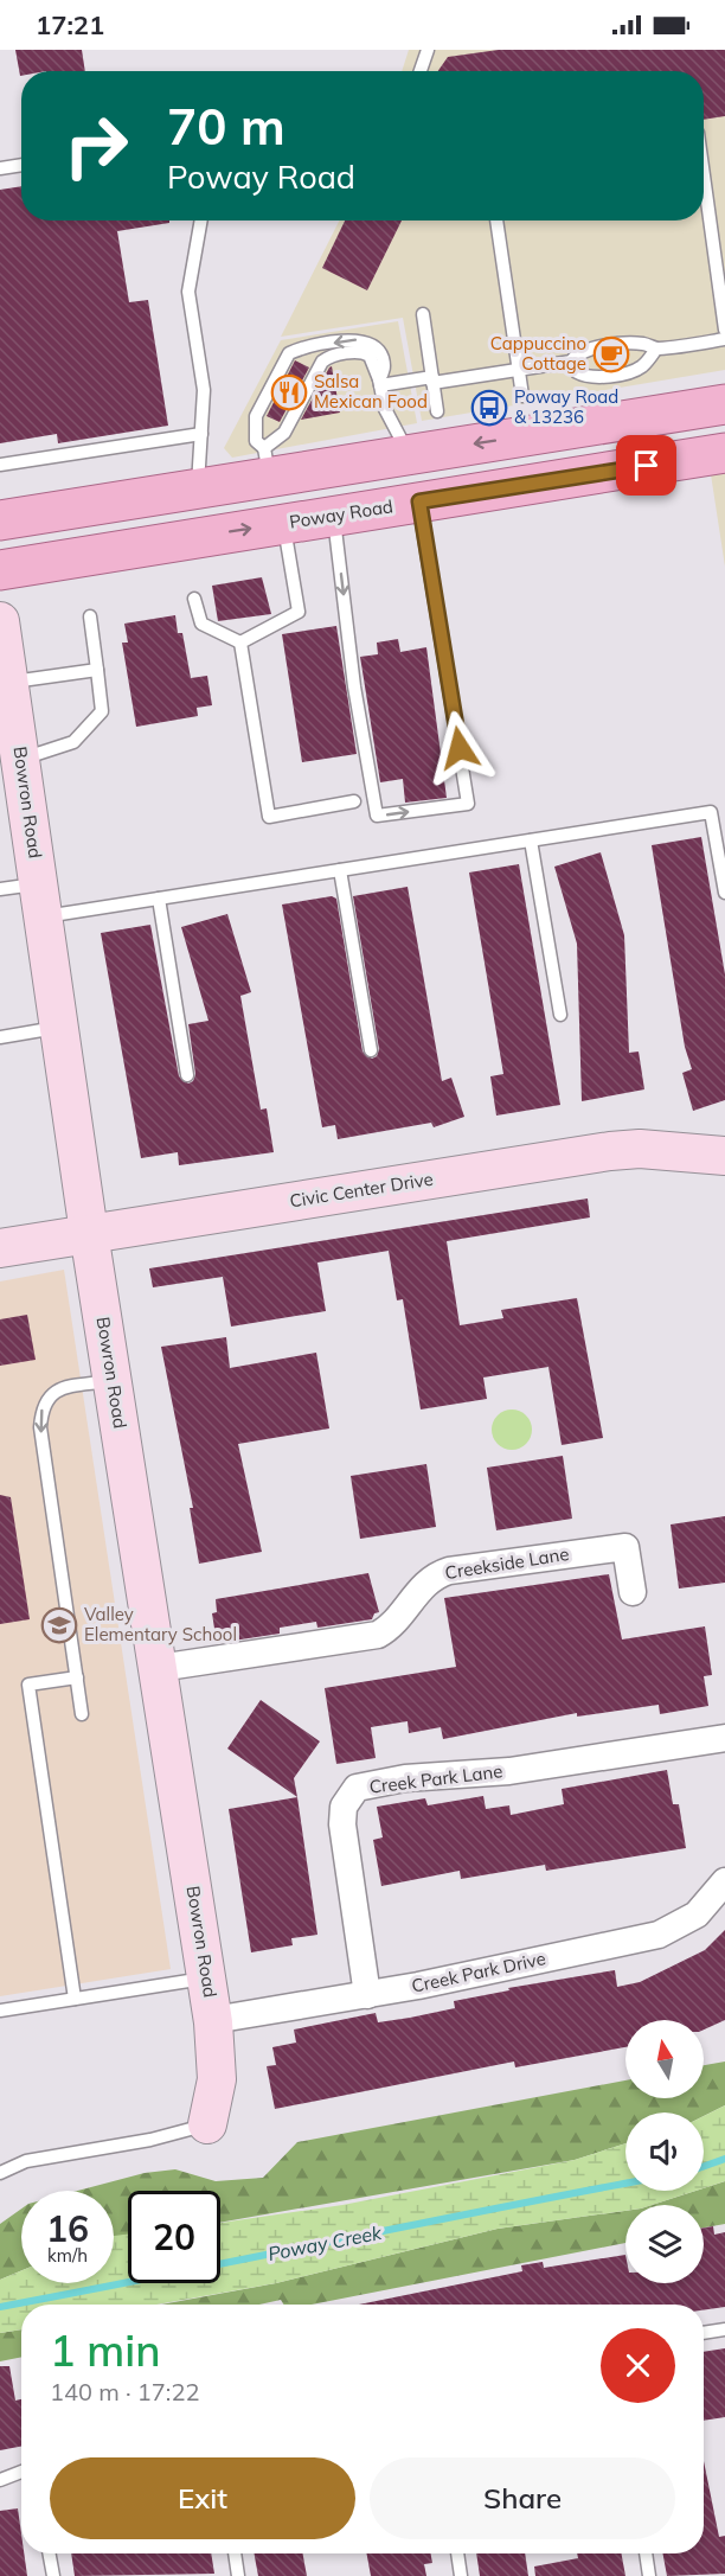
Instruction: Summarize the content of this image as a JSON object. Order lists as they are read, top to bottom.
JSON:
{
  "streets": {
    "main road": ["Poway Road"],
    "street": [
      "Bowron Road",
      "Civic Center Drive",
      "Creekside Lane",
      "Creek Park Lane",
      "Creek Park Drive"
    ]
  },
  "crossings": [
    ["Bowron Road", "Civic Center Drive"],
    ["Bowron Road", "Creekside Lane"],
    ["Bowron Road", "Creek Park Drive"],
    ["Creek Park Lane", "Creek Park Drive"]
  ],
  "water": ["Poway Creek"],
  "places": {
    "cafe": ["Cappuccino Cottage"],
    "restaurant": ["Salsa Mexican Food"],
    "bus stop": ["Poway Road & 13236"],
    "school or university": ["Valley Elementary School"]
  },
  "north": "top",
  "page": {
    "status": "17:21",
    "turn": ["70 m", "Poway Road"],
    "speed": "16 km/h",
    "limit": "20",
    "heading": ["1 min", "140 m · 17:22"],
    "buttons": ["Exit", "Share"]
  }
}
